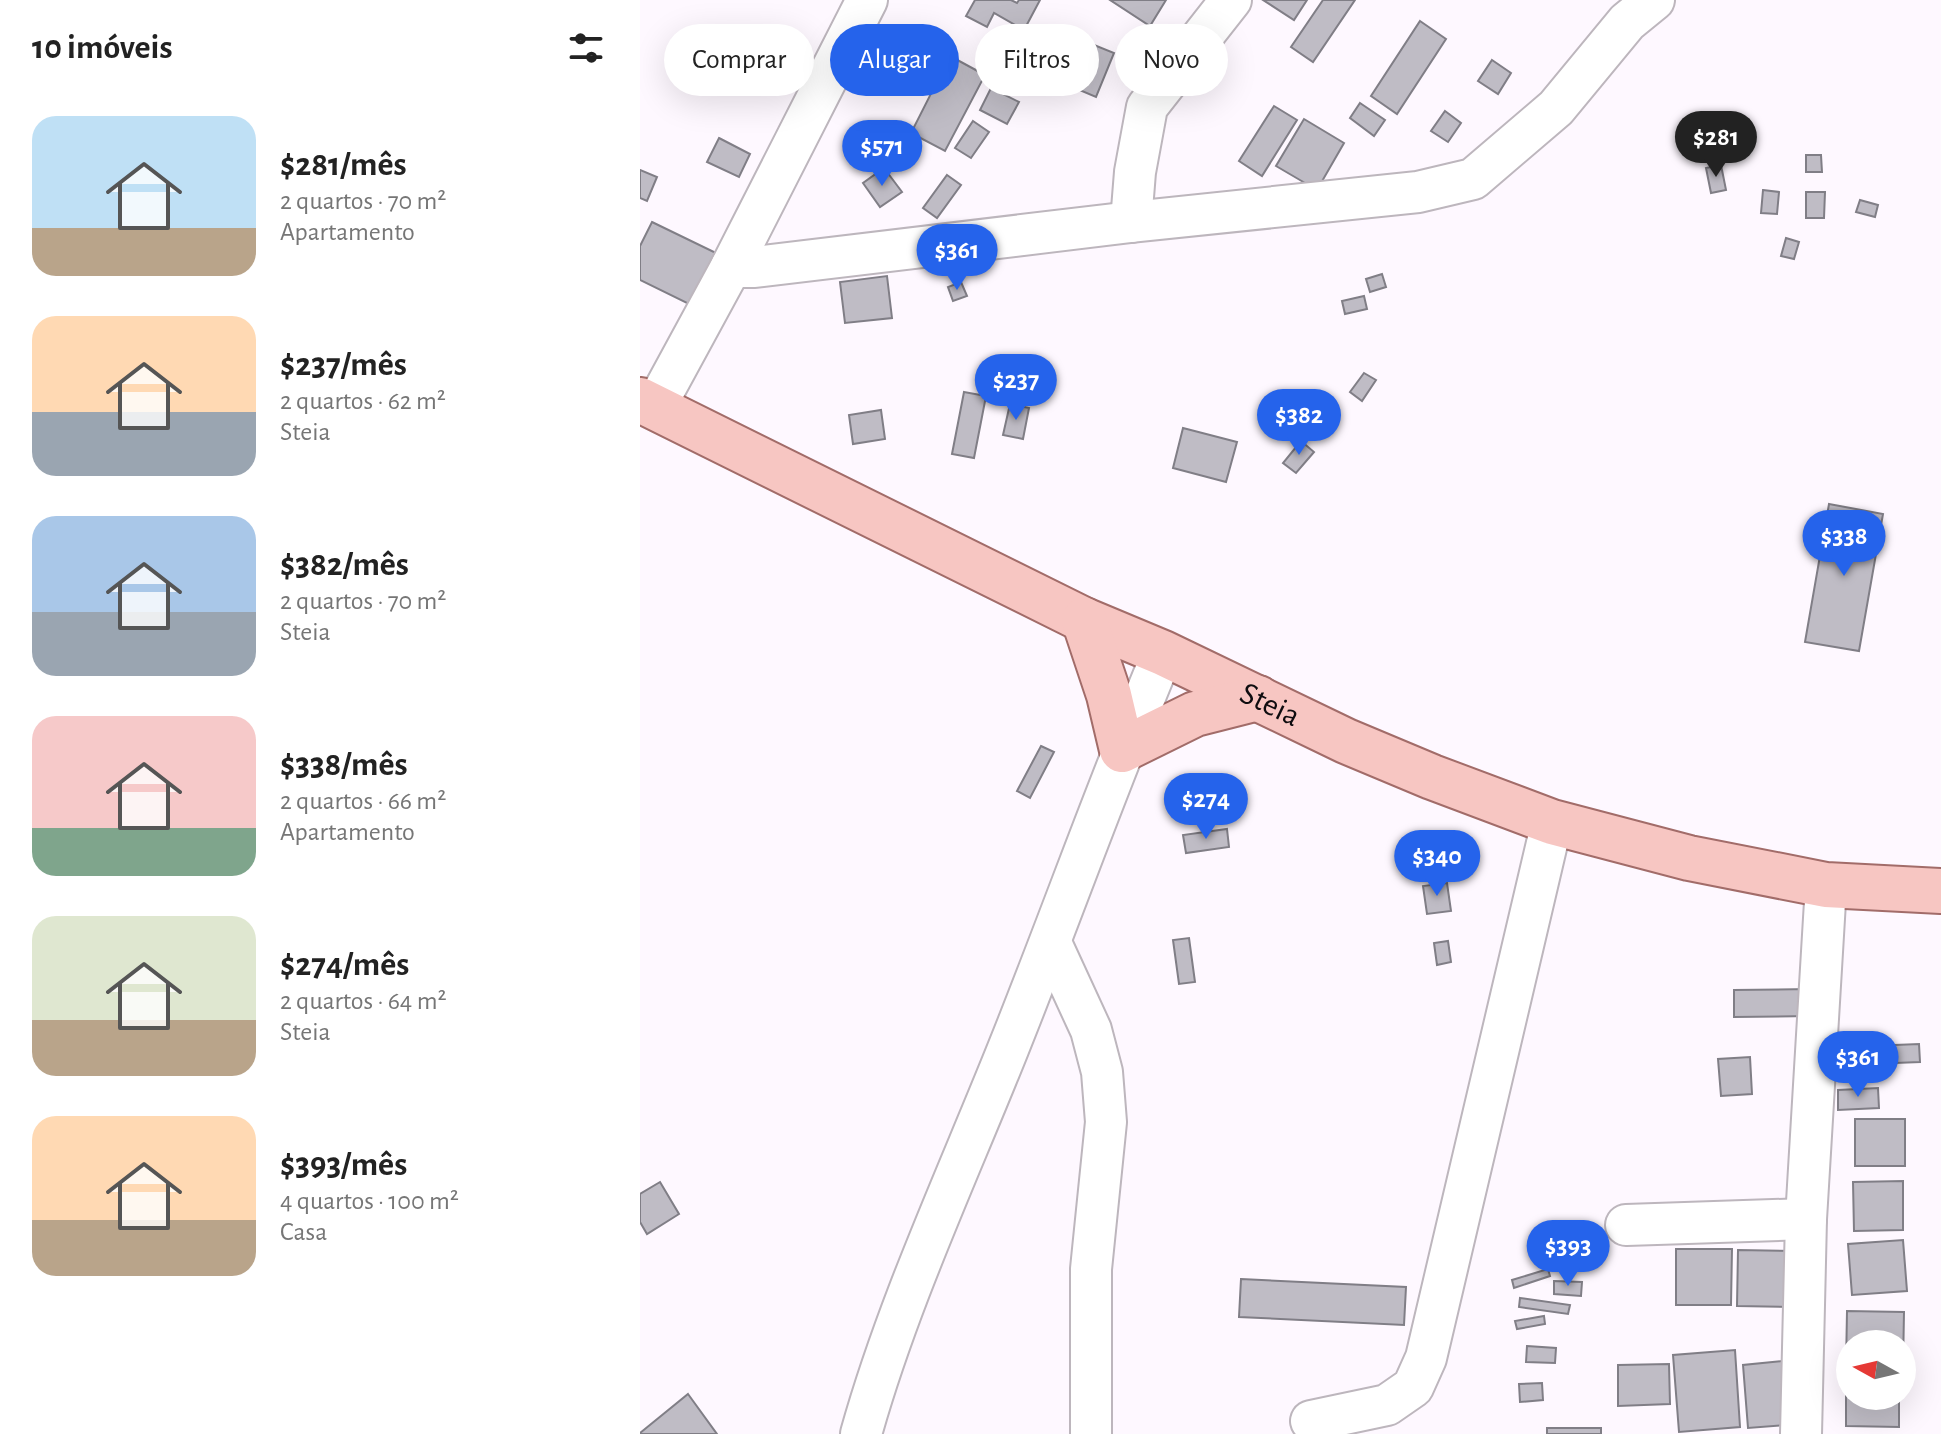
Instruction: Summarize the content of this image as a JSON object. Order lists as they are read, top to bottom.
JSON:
{
  "streets": {
    "main road": ["Steia"]
  },
  "north": "left",
  "page": {
    "heading": "10 imóveis",
    "chip": [
      "Comprar",
      "Alugar",
      "Filtros",
      "Novo"
    ],
    "list": [
      {
        "name": "$281/mês",
        "note": "2 quartos · 70 m² · Apartamento"
      },
      {
        "name": "$237/mês",
        "note": "2 quartos · 62 m² · Steia"
      },
      {
        "name": "$382/mês",
        "note": "2 quartos · 70 m² · Steia"
      },
      {
        "name": "$338/mês",
        "note": "2 quartos · 66 m² · Apartamento"
      },
      {
        "name": "$274/mês",
        "note": "2 quartos · 64 m² · Steia"
      },
      {
        "name": "$393/mês",
        "note": "4 quartos · 100 m² · Casa"
      }
    ],
    "price": [
      "$281",
      "$571",
      "$361",
      "$237",
      "$382",
      "$338",
      "$274",
      "$340",
      "$361",
      "$393"
    ]
  }
}
